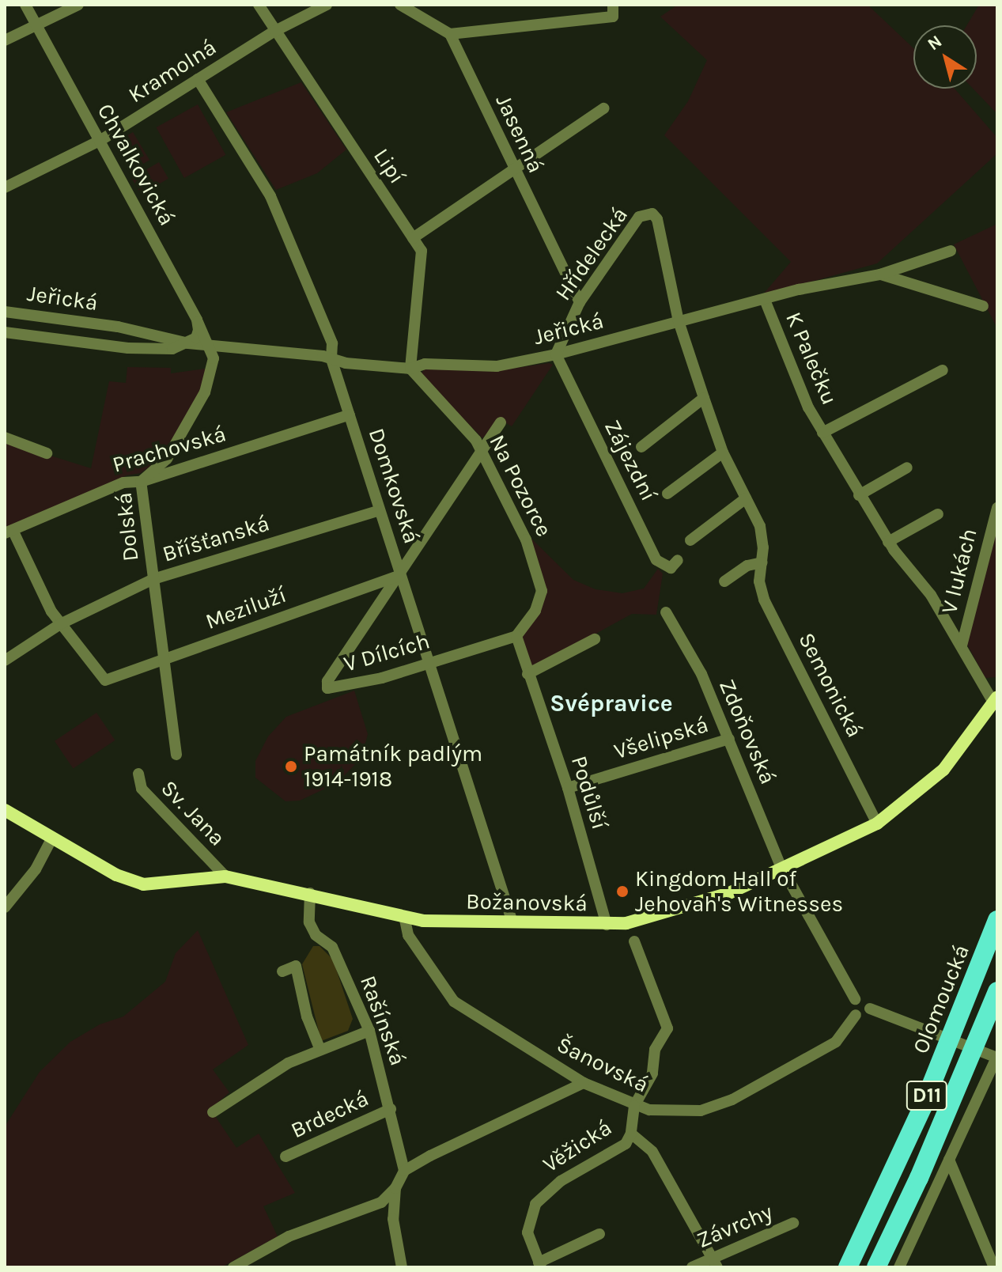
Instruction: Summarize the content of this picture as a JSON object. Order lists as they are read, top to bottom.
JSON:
{
  "streets": {
    "highway": ["Olomoucká", "D11"],
    "street": [
      "Kramolná",
      "Jasenná",
      "Chvalkovická",
      "Lipí",
      "Hřídelecká",
      "Jeřická",
      "K Palečku",
      "Prachovská",
      "Zájezdní",
      "Domkovská",
      "Na Pozorce",
      "Dolská",
      "Bříšťanská",
      "V lukách",
      "Meziluží",
      "V Dílcích",
      "Semonická",
      "Zdoňovská",
      "Všelipská",
      "Podůlší",
      "Sv. Jana",
      "Božanovská",
      "Rašínská",
      "Šanovská",
      "Brdecká",
      "Věžická",
      "Závrchy"
    ]
  },
  "crossings": [
    ["Kramolná", "Chvalkovická"],
    ["Kramolná", "Lipí"],
    ["Kramolná", "Domkovská"],
    ["Jasenná", "Hřídelecká"],
    ["Chvalkovická", "Dolská"],
    ["Lipí", "Jeřická"],
    ["Lipí", "Na Pozorce"],
    ["Hřídelecká", "Jeřická"],
    ["Hřídelecká", "Zájezdní"],
    ["Hřídelecká", "Semonická"],
    ["Jeřická", "K Palečku"],
    ["Jeřická", "Zájezdní"],
    ["Jeřická", "Domkovská"],
    ["Jeřická", "Na Pozorce"],
    ["Jeřická", "Dolská"],
    ["Jeřická", "Semonická"],
    ["K Palečku", "V lukách"],
    ["K Palečku", "Božanovská"],
    ["Prachovská", "Domkovská"],
    ["Prachovská", "Dolská"],
    ["Domkovská", "Bříšťanská"],
    ["Domkovská", "Meziluží"],
    ["Domkovská", "V Dílcích"],
    ["Domkovská", "Božanovská"],
    ["Na Pozorce", "V Dílcích"],
    ["Na Pozorce", "Podůlší"],
    ["Dolská", "Bříšťanská"],
    ["Dolská", "Meziluží"],
    ["Bříšťanská", "Meziluží"],
    ["Meziluží", "V Dílcích"],
    ["V Dílcích", "Podůlší"],
    ["Semonická", "Božanovská"],
    ["Zdoňovská", "Všelipská"],
    ["Zdoňovská", "Božanovská"],
    ["Zdoňovská", "Šanovská"],
    ["Všelipská", "Podůlší"],
    ["Podůlší", "Božanovská"],
    ["Sv. Jana", "Božanovská"],
    ["Božanovská", "Rašínská"],
    ["Božanovská", "Šanovská"],
    ["Rašínská", "Brdecká"]
  ],
  "districts": ["Svépravice"],
  "places": ["Památník padlým 1914-1918", "Kingdom Hall of Jehovah's Witnesses"],
  "north": "top left"
}
